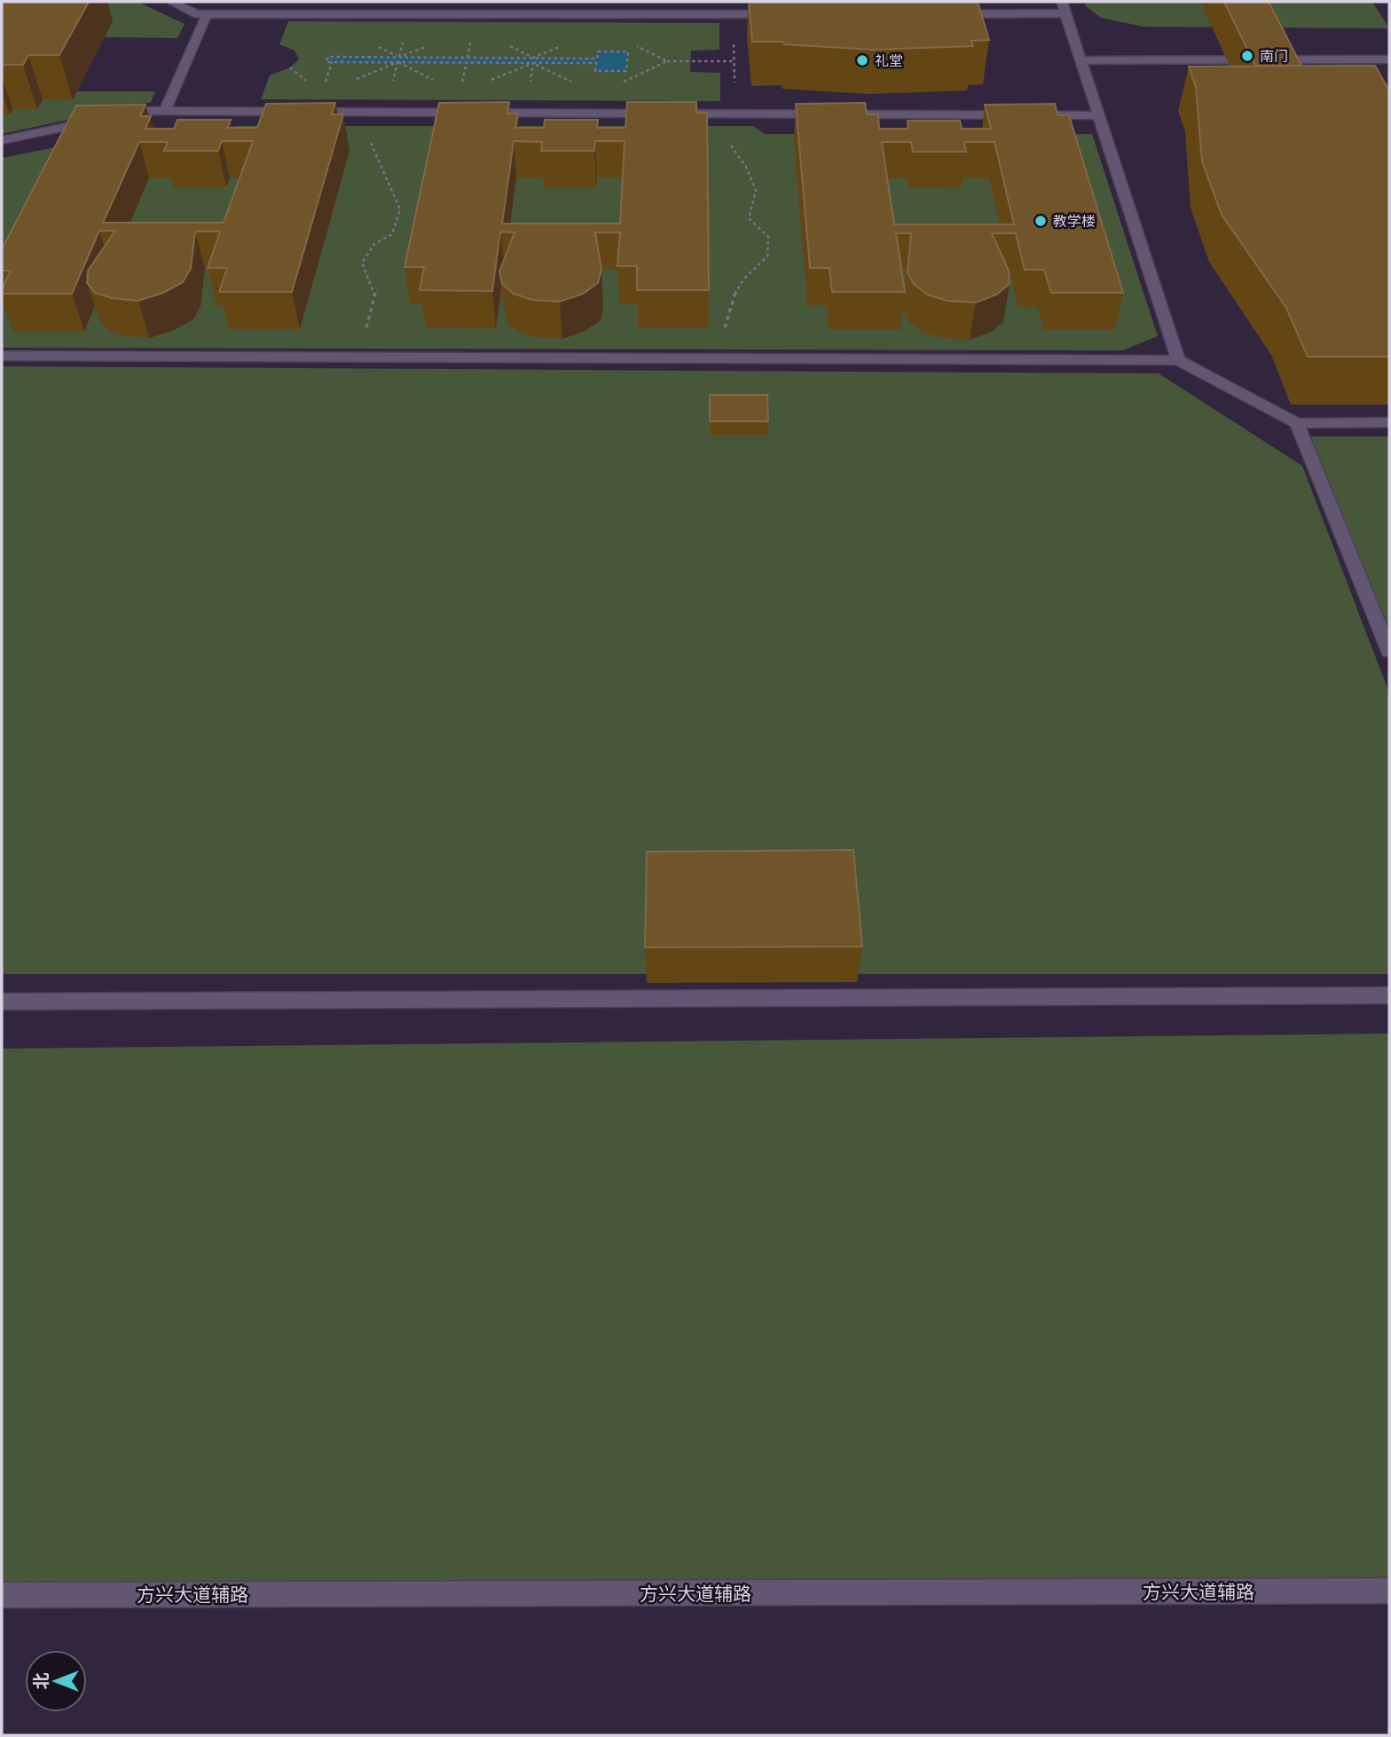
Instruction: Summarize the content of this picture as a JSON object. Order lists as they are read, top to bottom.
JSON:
{
  "streets": {
    "street": ["方兴大道辅路"]
  },
  "places": ["南门", "礼堂", "教学楼"],
  "north": "left"
}
